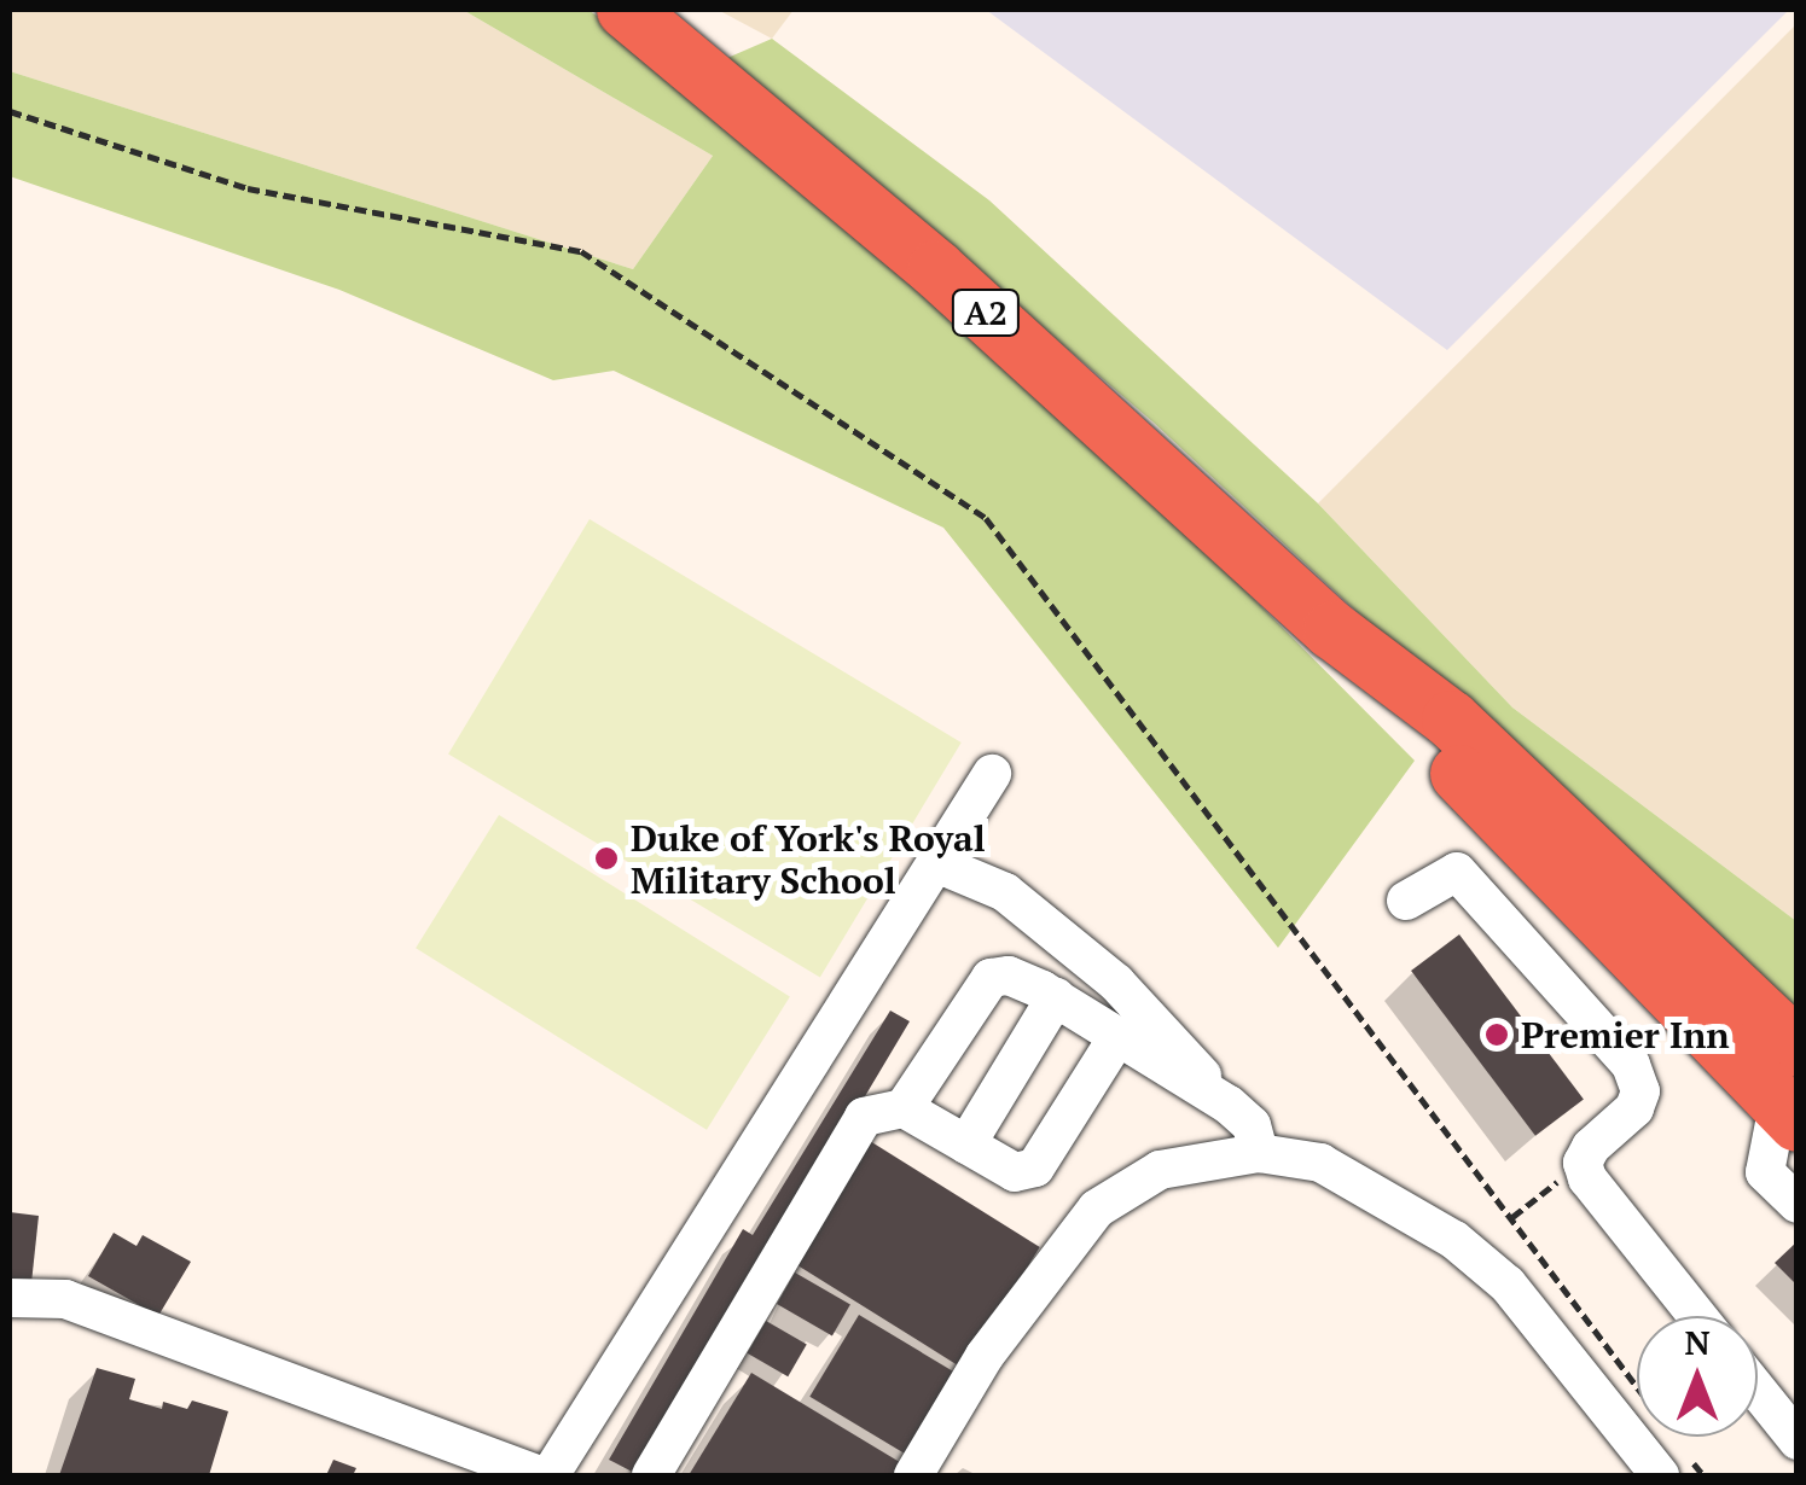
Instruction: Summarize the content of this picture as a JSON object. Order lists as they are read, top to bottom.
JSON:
{
  "streets": {
    "highway": ["A2"]
  },
  "places": ["Duke of York's Royal Military School", "Premier Inn"],
  "north": "top"
}
